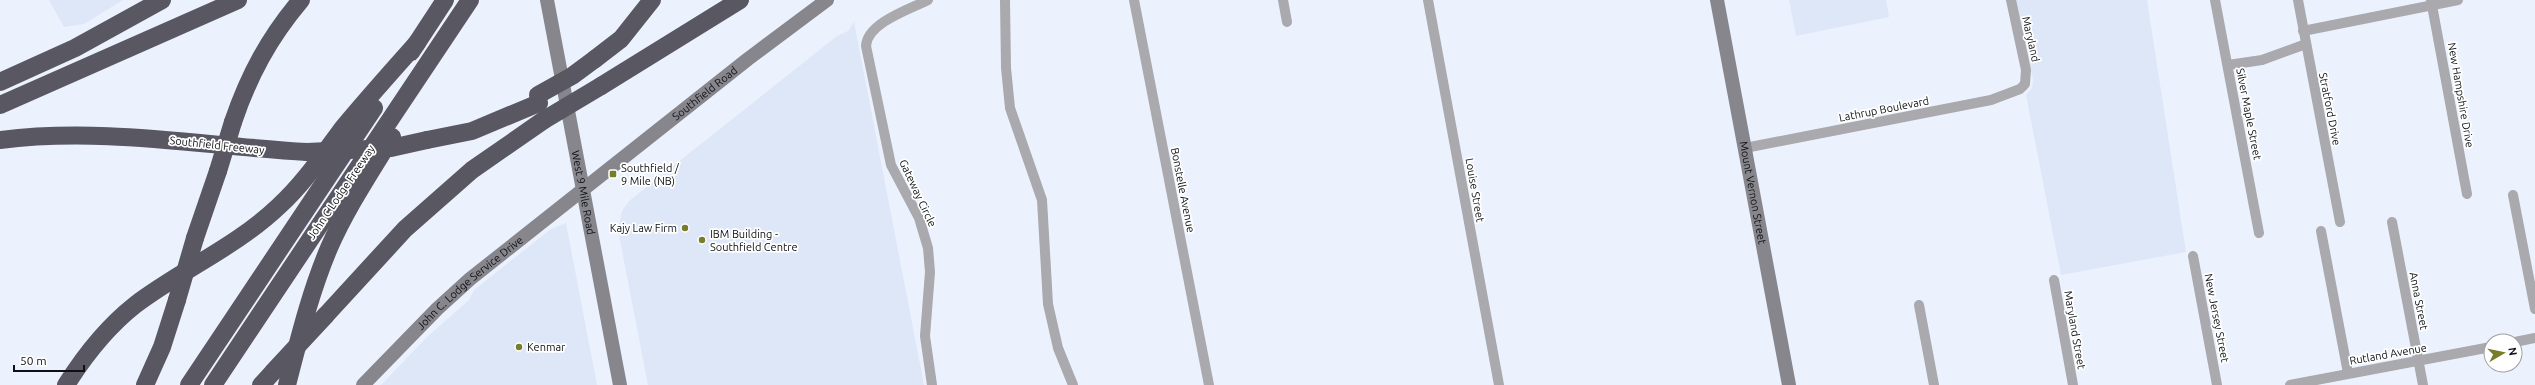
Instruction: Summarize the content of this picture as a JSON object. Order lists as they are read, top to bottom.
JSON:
{
  "streets": {
    "highway": ["Southfield Freeway", "John C Lodge Freeway"],
    "main road": [
      "Southfield Road",
      "West 9 Mile Road",
      "Mount Vernon Street",
      "John C. Lodge Service Drive"
    ],
    "street": [
      "Maryland",
      "New Hampshire Drive",
      "Lathrup Boulevard",
      "Stratford Drive",
      "Silver Maple Street",
      "Bonstelle Avenue",
      "Louise Street",
      "Gateway Circle",
      "Anna Street",
      "New Jersey Street",
      "Maryland Street",
      "Rutland Avenue"
    ]
  },
  "crossings": [
    ["Maryland", "Lathrup Boulevard"],
    ["Southfield Road", "West 9 Mile Road"],
    ["Southfield Road", "John C. Lodge Service Drive"],
    ["Lathrup Boulevard", "Mount Vernon Street"],
    ["West 9 Mile Road", "John C. Lodge Service Drive"],
    ["Anna Street", "Rutland Avenue"]
  ],
  "places": {
    "transit": ["Southfield / 9 Mile (NB)"],
    "other": ["Kajy Law Firm", "IBM Building - Southfield Centre", "Kenmar"]
  },
  "scale_bar": "50 m",
  "north": "right"
}
